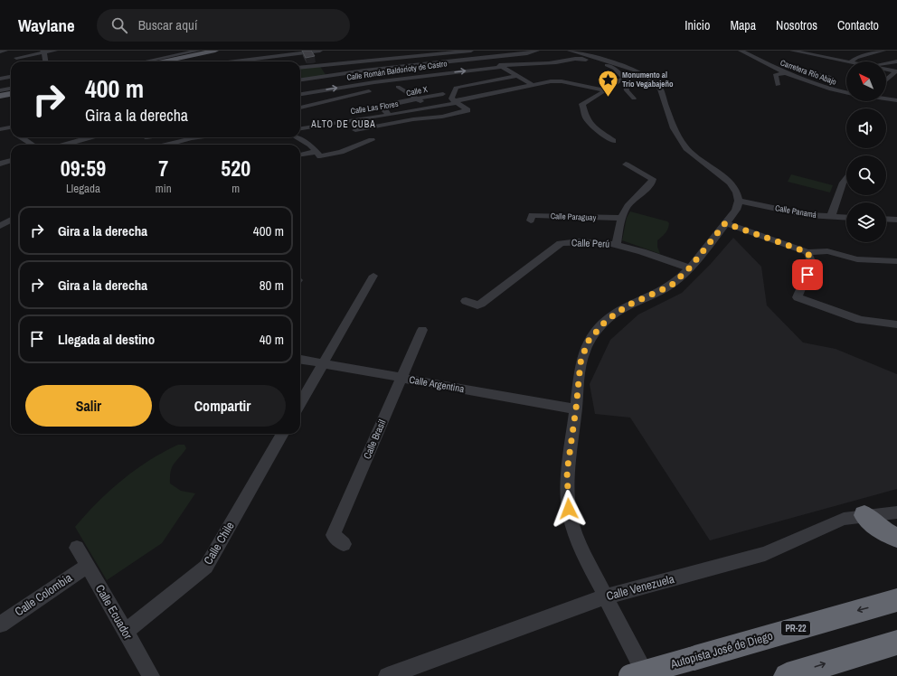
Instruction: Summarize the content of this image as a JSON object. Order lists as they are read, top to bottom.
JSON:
{
  "streets": {
    "highway": ["PR-22", "Autopista José de Diego"],
    "street": [
      "Calle Román Baldorioty de Castro",
      "Carretera Río Abajo",
      "Calle X",
      "Calle Las Flores",
      "Calle Panamá",
      "Calle Paraguay",
      "Calle Perú",
      "Calle Argentina",
      "Calle Brasil",
      "Calle Chile",
      "Calle Venezuela",
      "Calle Colombia",
      "Calle Ecuador"
    ]
  },
  "crossings": [
    ["Calle X", "Calle Las Flores"],
    ["Calle Argentina", "Calle Brasil"],
    ["Calle Chile", "Calle Ecuador"],
    ["Calle Colombia", "Calle Ecuador"]
  ],
  "districts": ["ALTO DE CUBA"],
  "places": {
    "place": ["Monumento al Trío Vegabajeño"]
  },
  "north": "top left",
  "page": {
    "header": "Waylane",
    "search": "Buscar aquí",
    "nav": [
      "Inicio",
      "Mapa",
      "Nosotros",
      "Contacto"
    ],
    "turn": ["400 m", "Gira a la derecha"],
    "eta": [
      "09:59",
      "Llegada",
      "7",
      "min",
      "520",
      "m"
    ],
    "list": [
      {
        "name": "Gira a la derecha",
        "value": "400 m"
      },
      {
        "name": "Gira a la derecha",
        "value": "80 m"
      },
      {
        "name": "Llegada al destino",
        "value": "40 m"
      }
    ],
    "buttons": ["Salir", "Compartir"]
  }
}
